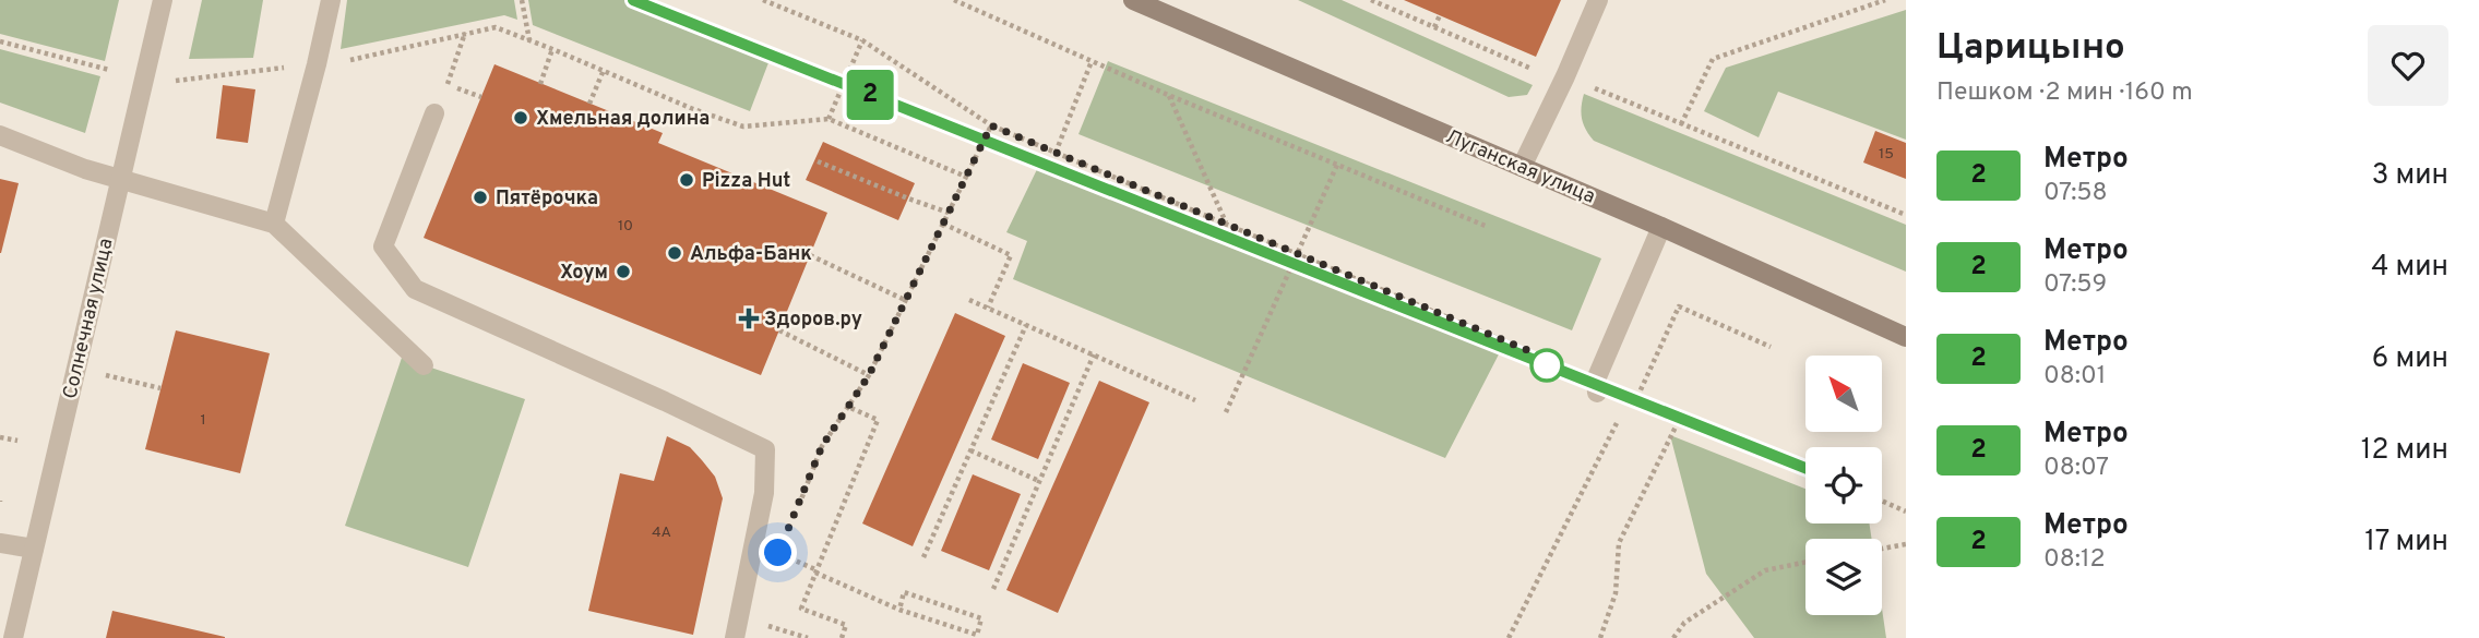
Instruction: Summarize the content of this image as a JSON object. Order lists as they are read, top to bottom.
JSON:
{
  "streets": {
    "main road": ["Луганская улица"],
    "street": ["Солнечная улица"]
  },
  "places": {
    "other": [
      "Хмельная долина",
      "Pizza Hut",
      "Пятёрочка",
      "Альфа-Банк",
      "Хоум"
    ],
    "health": ["Здоров.ру"]
  },
  "lines": ["metro line 2"],
  "house_numbers": [
    "15",
    "10",
    "1",
    "4А"
  ],
  "north": "top left",
  "page": {
    "on_map": "2",
    "heading": ["Царицыно", "Пешком · 2 мин · 160 m"],
    "list": [
      {
        "mark": "2",
        "name": "Метро",
        "note": "07:58",
        "value": "3 мин"
      },
      {
        "mark": "2",
        "name": "Метро",
        "note": "07:59",
        "value": "4 мин"
      },
      {
        "mark": "2",
        "name": "Метро",
        "note": "08:01",
        "value": "6 мин"
      },
      {
        "mark": "2",
        "name": "Метро",
        "note": "08:07",
        "value": "12 мин"
      },
      {
        "mark": "2",
        "name": "Метро",
        "note": "08:12",
        "value": "17 мин"
      }
    ]
  }
}
